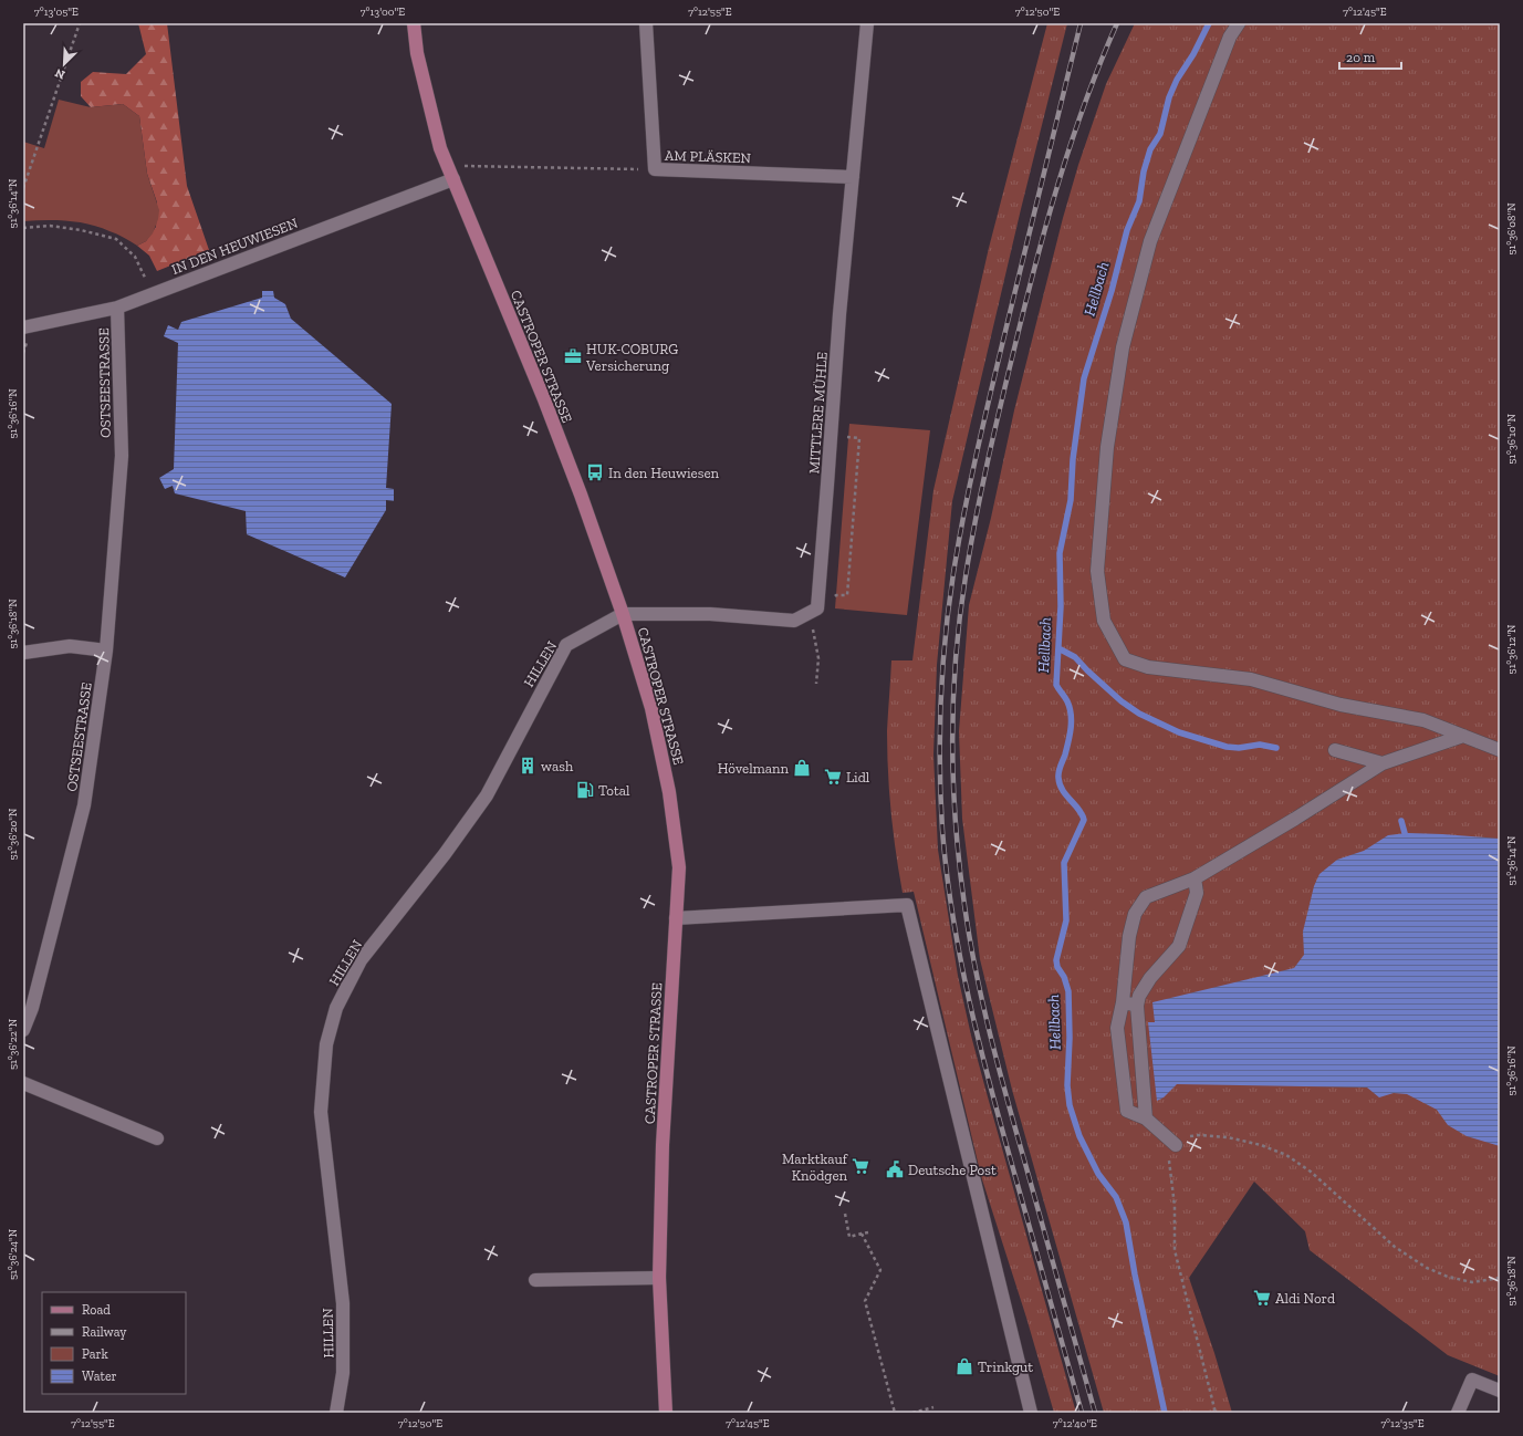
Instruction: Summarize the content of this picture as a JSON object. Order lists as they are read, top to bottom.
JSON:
{
  "streets": {
    "main road": ["CASTROPER STRASSE"],
    "street": [
      "AM PLÄSKEN",
      "IN DEN HEUWIESEN",
      "OSTSEESTRASSE",
      "MITTLERE MÜHLE",
      "HILLEN"
    ]
  },
  "crossings": [
    ["AM PLÄSKEN", "MITTLERE MÜHLE"],
    ["IN DEN HEUWIESEN", "CASTROPER STRASSE"],
    ["IN DEN HEUWIESEN", "OSTSEESTRASSE"],
    ["CASTROPER STRASSE", "HILLEN"]
  ],
  "water": ["Hellbach"],
  "places": {
    "office": ["HUK-COBURG Versicherung"],
    "bus stop": ["In den Heuwiesen"],
    "building": ["wash"],
    "shop": ["Hövelmann", "Trinkgut"],
    "supermarket": ["Lidl", "Marktkauf Knödgen", "Aldi Nord"],
    "fuel station": ["Total"],
    "public building": ["Deutsche Post"]
  },
  "legend": [
    "Road",
    "Railway",
    "Park",
    "Water"
  ],
  "scale_bar": "20 m",
  "north": "bottom left",
  "coordinates": [
    "7°13'05\"E",
    "7°13'00\"E",
    "7°12'55\"E",
    "7°12'50\"E",
    "7°12'45\"E",
    "51°36'14\"N",
    "51°36'08\"N",
    "51°36'16\"N",
    "51°36'10\"N",
    "51°36'18\"N",
    "51°36'12\"N",
    "51°36'20\"N",
    "51°36'22\"N",
    "51°36'24\"N",
    "7°12'40\"E",
    "7°12'35\"E"
  ]
}
